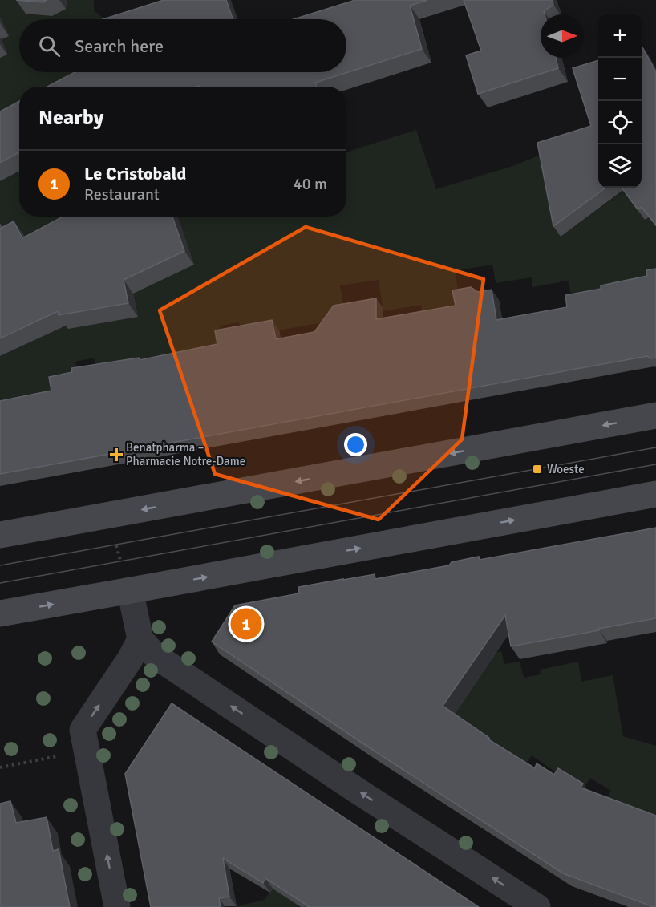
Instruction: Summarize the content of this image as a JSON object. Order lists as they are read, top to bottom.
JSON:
{
  "places": {
    "health": ["Benatpharma – Pharmacie Notre-Dame"],
    "transit": ["Woeste"]
  },
  "north": "right",
  "page": {
    "map_buttons": ["+", "−"],
    "search": "Search here",
    "heading": "Nearby",
    "list": [
      {
        "mark": "1",
        "name": "Le Cristobald",
        "note": "Restaurant",
        "value": "40 m"
      }
    ],
    "pins": "1"
  }
}
